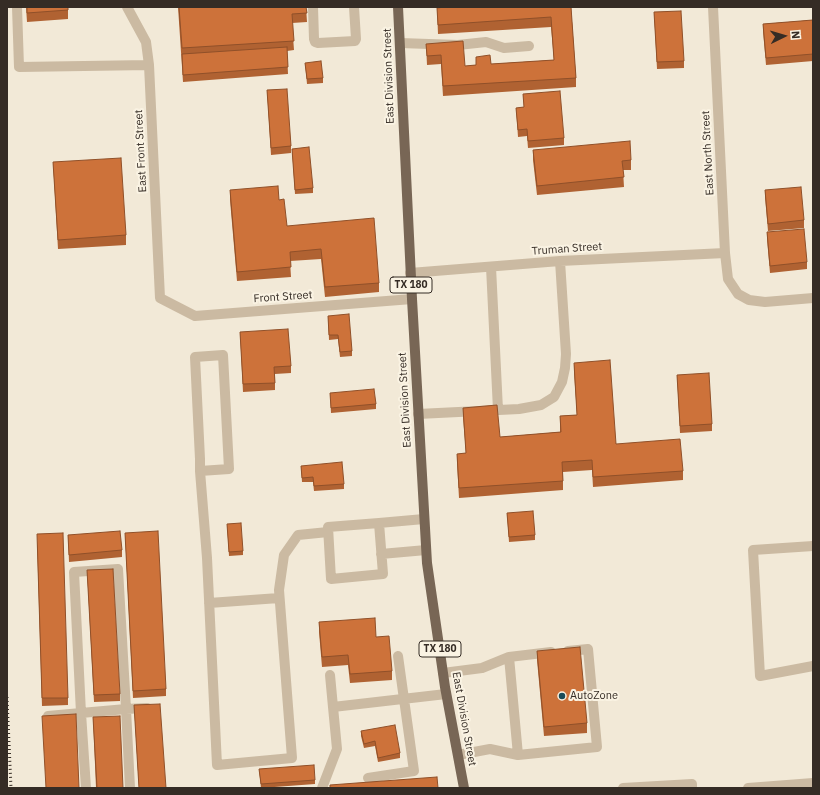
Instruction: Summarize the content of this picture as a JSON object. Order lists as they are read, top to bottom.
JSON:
{
  "streets": {
    "main road": ["East Division Street", "TX 180"],
    "street": [
      "East Front Street",
      "East North Street",
      "Truman Street",
      "Front Street"
    ]
  },
  "crossings": [
    ["East Division Street", "Truman Street"],
    ["East Division Street", "Front Street"],
    ["East Front Street", "Front Street"],
    ["East North Street", "Truman Street"]
  ],
  "places": ["AutoZone"],
  "north": "right"
}
